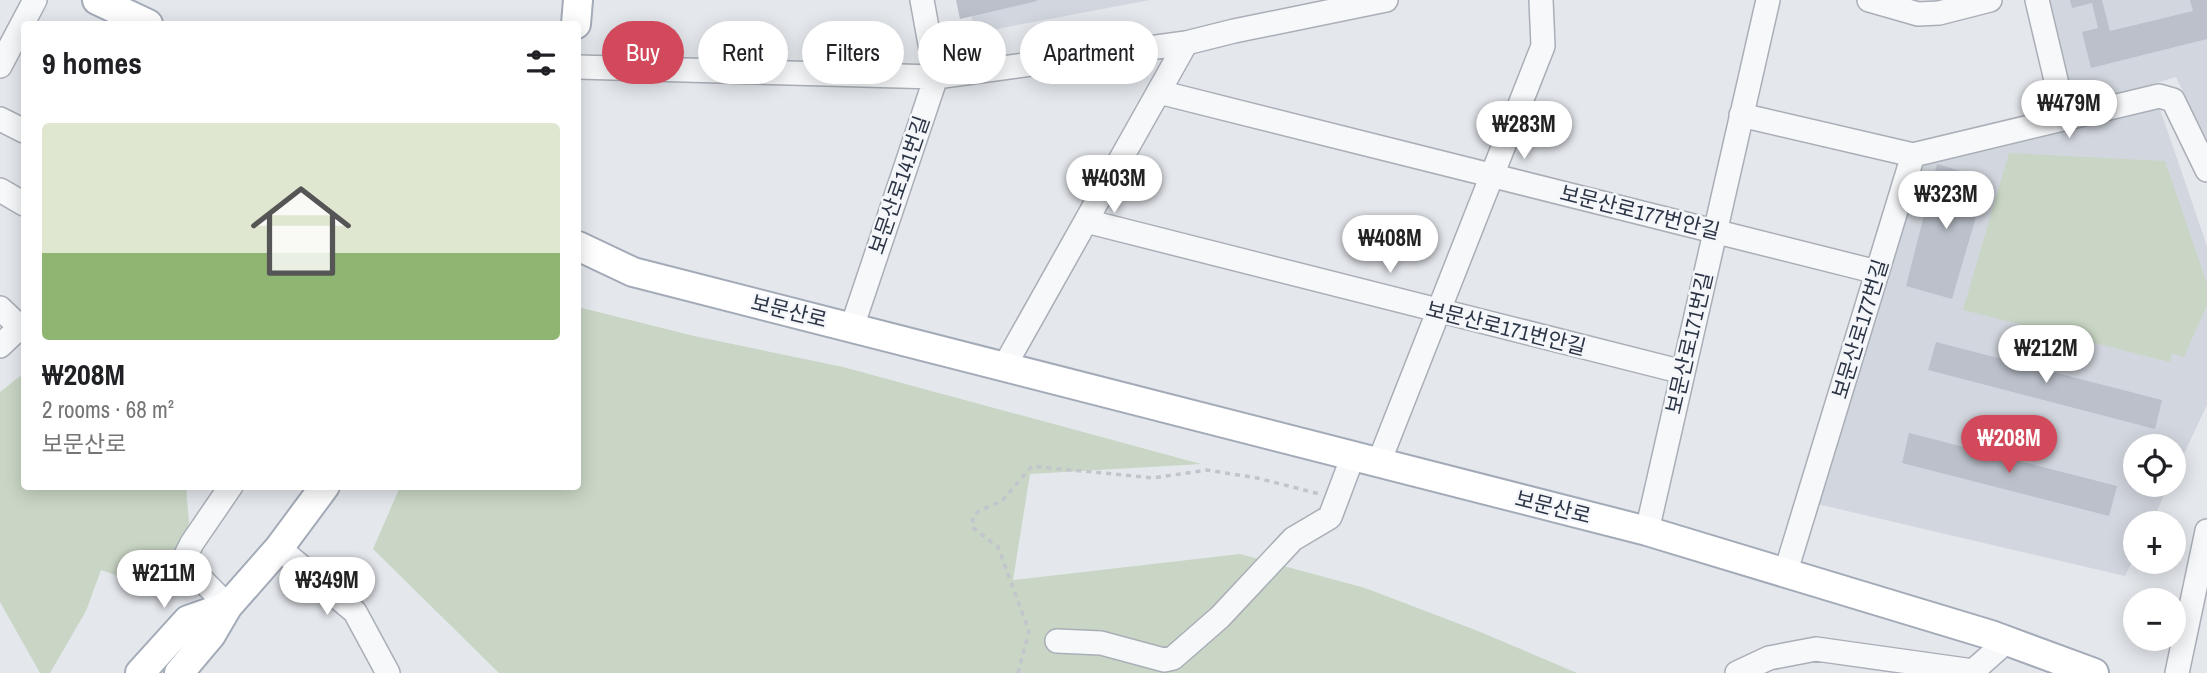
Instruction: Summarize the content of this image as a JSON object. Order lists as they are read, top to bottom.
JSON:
{
  "streets": {
    "main road": ["보문산로"],
    "street": [
      "보문산로141번길",
      "보문산로177번안길",
      "보문산로171번안길",
      "보문산로177번길",
      "보문산로171번길"
    ]
  },
  "crossings": [
    ["보문산로141번길", "보문산로"],
    ["보문산로177번안길", "보문산로177번길"],
    ["보문산로177번안길", "보문산로171번길"],
    ["보문산로", "보문산로177번길"],
    ["보문산로", "보문산로171번길"],
    ["보문산로171번안길", "보문산로171번길"]
  ],
  "page": {
    "chip": [
      "Buy",
      "Rent",
      "Filters",
      "New",
      "Apartment"
    ],
    "heading": "9 homes",
    "price": [
      "₩479M",
      "₩283M",
      "₩403M",
      "₩323M",
      "₩408M",
      "₩212M",
      "₩208M",
      "₩211M",
      "₩349M"
    ],
    "list": [
      {
        "name": "₩208M",
        "note": "2 rooms · 68 m² · 보문산로"
      }
    ],
    "map_buttons": ["+", "−"]
  }
}
